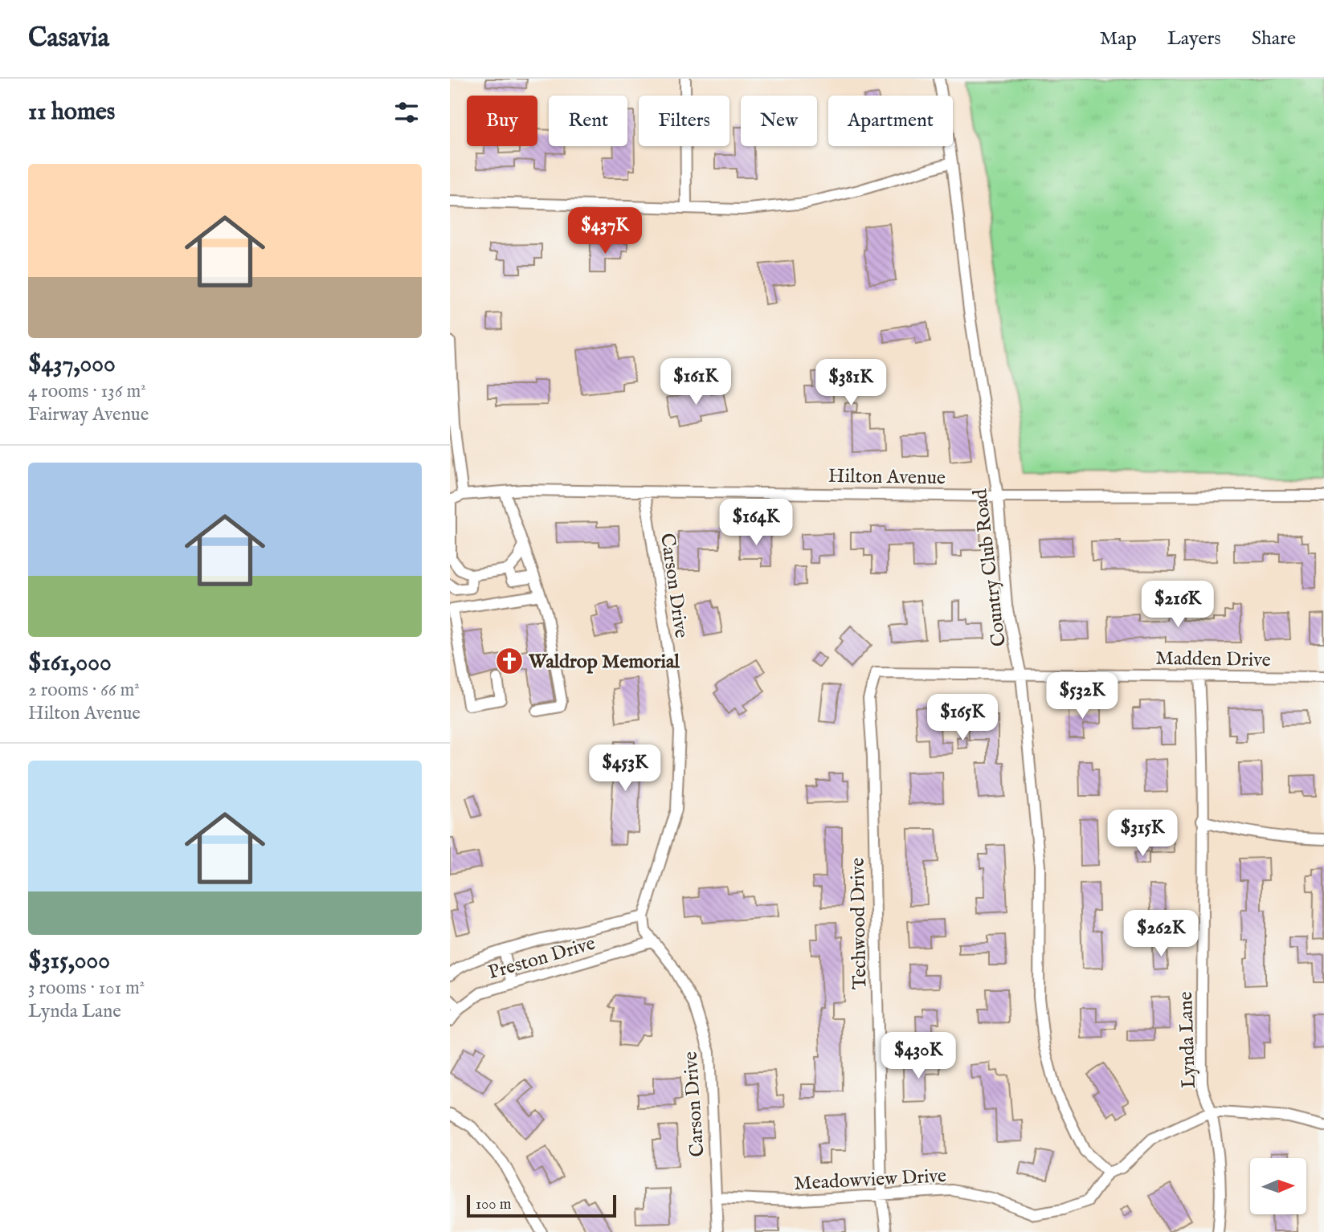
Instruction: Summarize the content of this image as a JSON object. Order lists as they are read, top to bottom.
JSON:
{
  "streets": {
    "street": [
      "Hilton Avenue",
      "Country Club Road",
      "Carson Drive",
      "Madden Drive",
      "Techwood Drive",
      "Preston Drive",
      "Lynda Lane",
      "Meadowview Drive"
    ]
  },
  "crossings": [
    ["Hilton Avenue", "Country Club Road"],
    ["Hilton Avenue", "Carson Drive"],
    ["Country Club Road", "Madden Drive"],
    ["Country Club Road", "Meadowview Drive"],
    ["Carson Drive", "Preston Drive"],
    ["Carson Drive", "Meadowview Drive"],
    ["Madden Drive", "Techwood Drive"],
    ["Madden Drive", "Lynda Lane"],
    ["Techwood Drive", "Meadowview Drive"],
    ["Lynda Lane", "Meadowview Drive"]
  ],
  "places": {
    "church": ["Waldrop Memorial"]
  },
  "scale_bar": "100 m",
  "north": "right",
  "page": {
    "header": "Casavia",
    "nav": ["Map", "Layers", "Share"],
    "heading": "11 homes",
    "chip": [
      "Buy",
      "Rent",
      "Filters",
      "New",
      "Apartment"
    ],
    "list": [
      {
        "name": "$437,000",
        "note": "4 rooms · 136 m² · Fairway Avenue"
      },
      {
        "name": "$161,000",
        "note": "2 rooms · 66 m² · Hilton Avenue"
      },
      {
        "name": "$315,000",
        "note": "3 rooms · 101 m² · Lynda Lane"
      }
    ],
    "price": [
      "$437K",
      "$161K",
      "$381K",
      "$164K",
      "$216K",
      "$532K",
      "$165K",
      "$453K",
      "$315K",
      "$262K",
      "$430K"
    ],
    "scale": "100 m"
  }
}
